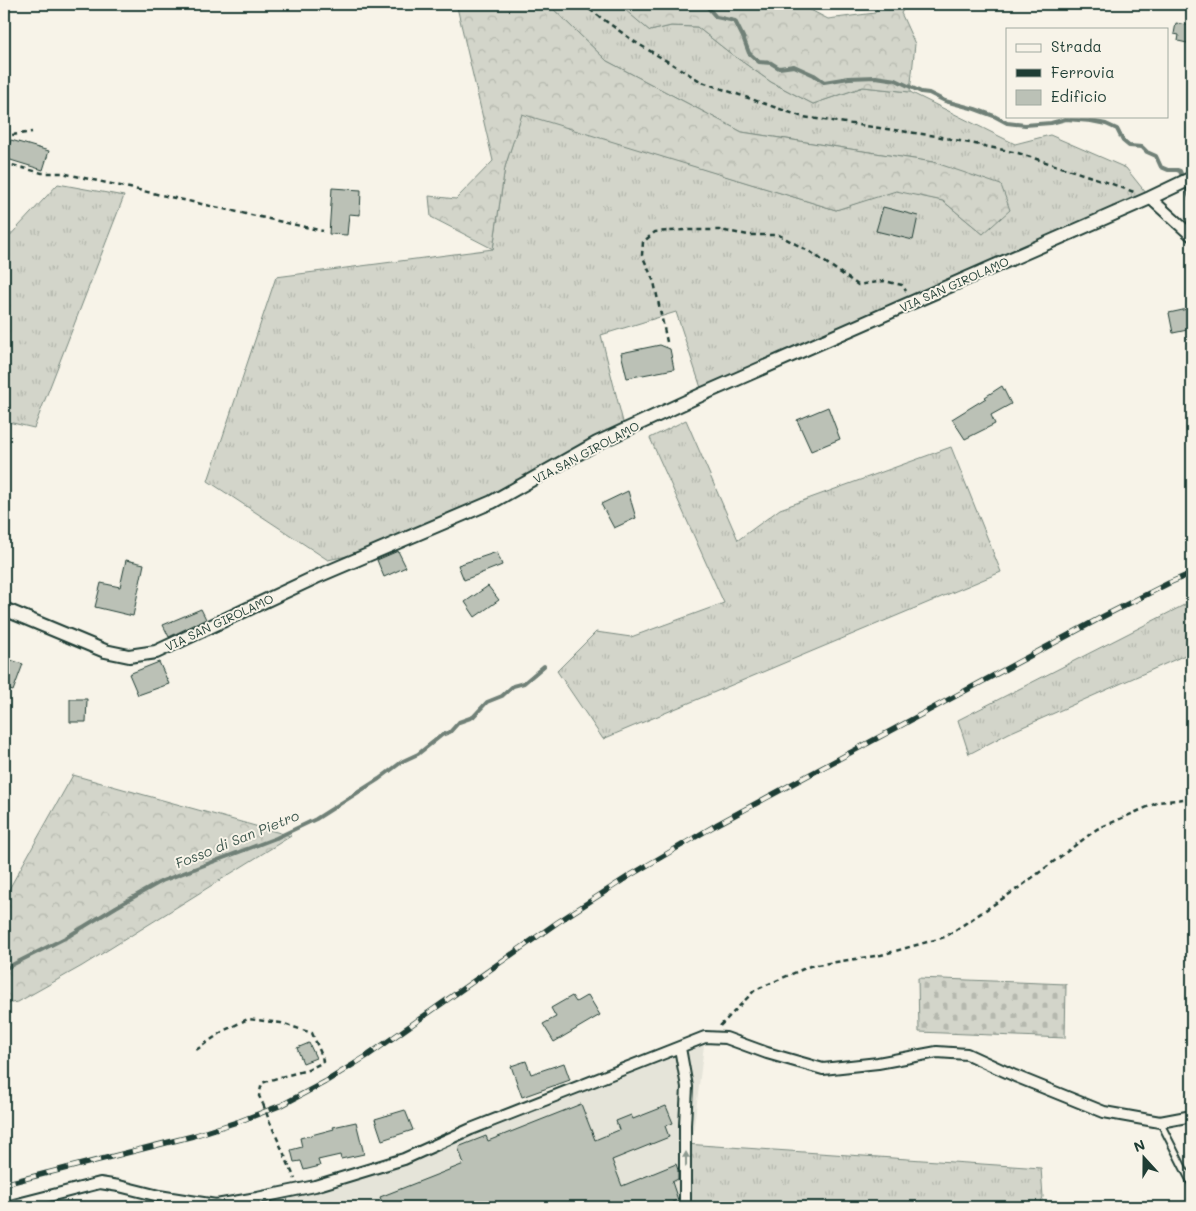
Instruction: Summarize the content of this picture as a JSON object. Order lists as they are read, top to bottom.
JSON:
{
  "streets": {
    "street": ["VIA SAN GIROLAMO"]
  },
  "water": ["Fosso di San Pietro"],
  "legend": ["Strada", "Ferrovia", "Edificio"],
  "north": "top"
}
